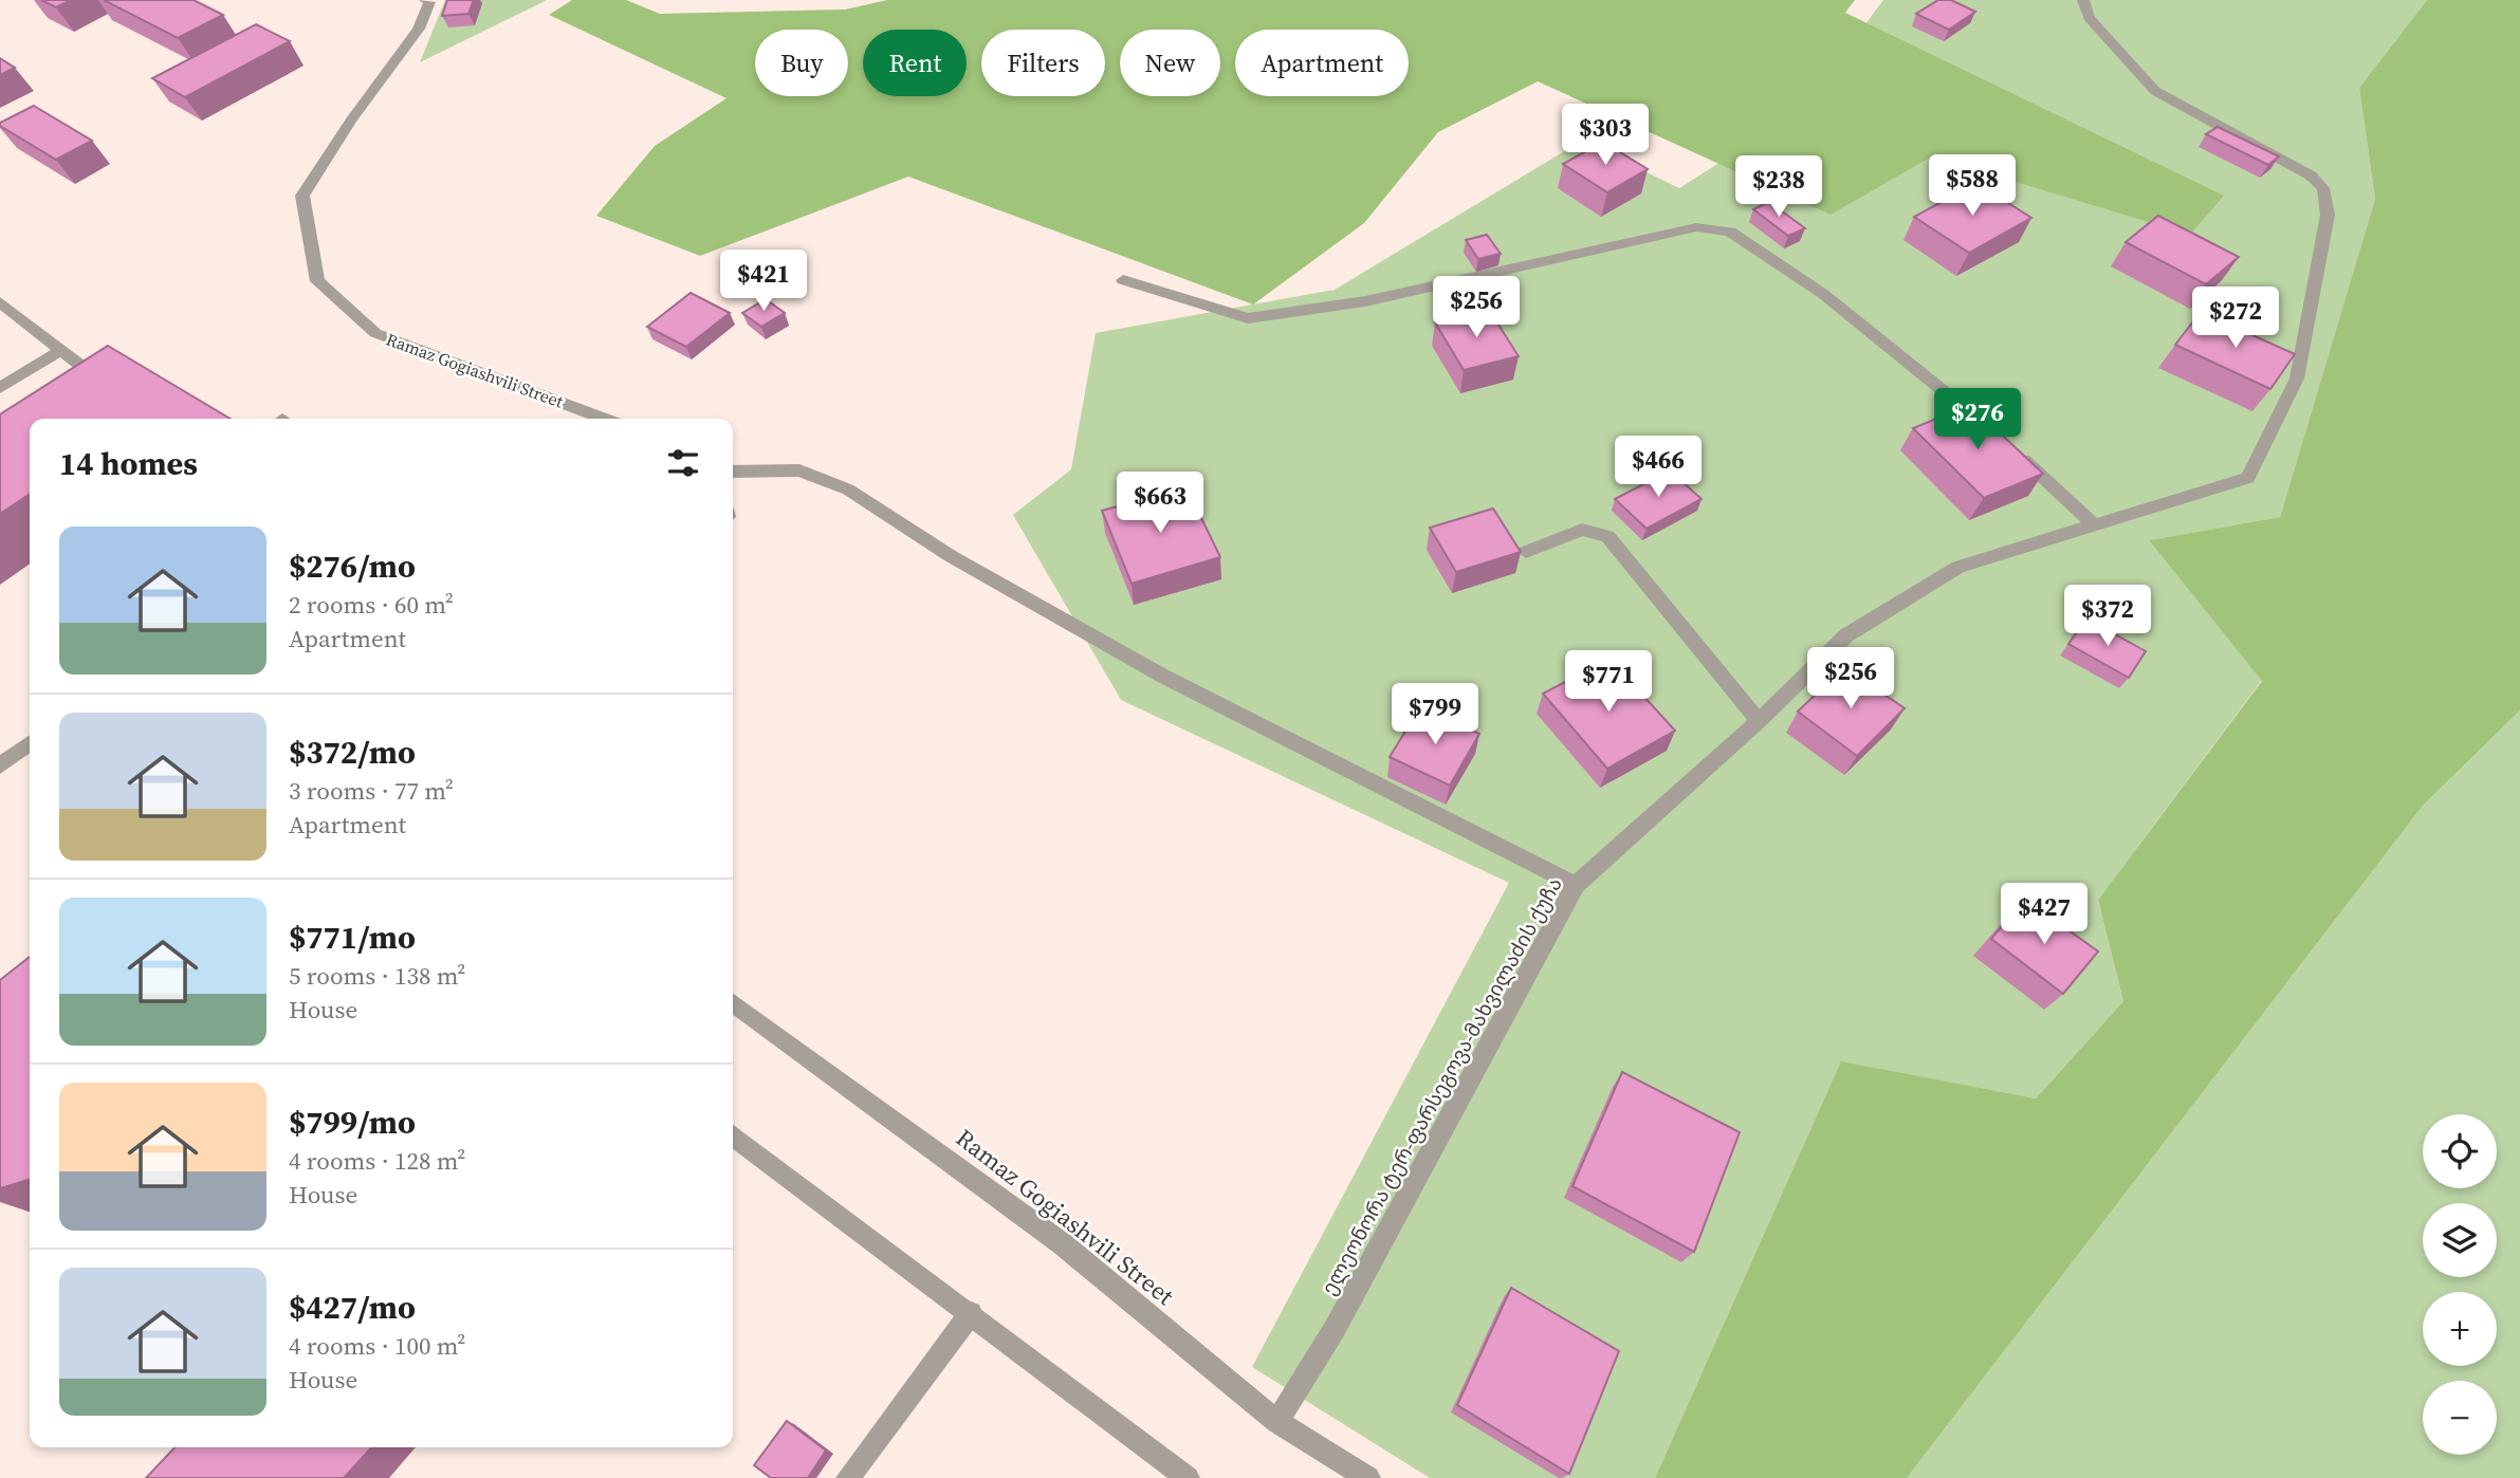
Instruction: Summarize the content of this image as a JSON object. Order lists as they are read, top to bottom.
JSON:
{
  "streets": {
    "street": ["Ramaz Gogiashvili Street", "ელეონორა ტერ-ფარსეგოვა-მახვილაძის ქუჩა"]
  },
  "crossings": [
    ["Ramaz Gogiashvili Street", "ელეონორა ტერ-ფარსეგოვა-მახვილაძის ქუჩა"]
  ],
  "page": {
    "chip": [
      "Buy",
      "Rent",
      "Filters",
      "New",
      "Apartment"
    ],
    "price": [
      "$303",
      "$588",
      "$238",
      "$421",
      "$256",
      "$272",
      "$276",
      "$466",
      "$663",
      "$372",
      "$256",
      "$771",
      "$799",
      "$427"
    ],
    "heading": "14 homes",
    "list": [
      {
        "name": "$276/mo",
        "note": "2 rooms · 60 m² · Apartment"
      },
      {
        "name": "$372/mo",
        "note": "3 rooms · 77 m² · Apartment"
      },
      {
        "name": "$771/mo",
        "note": "5 rooms · 138 m² · House"
      },
      {
        "name": "$799/mo",
        "note": "4 rooms · 128 m² · House"
      },
      {
        "name": "$427/mo",
        "note": "4 rooms · 100 m² · House"
      }
    ],
    "map_buttons": ["+", "−"]
  }
}
